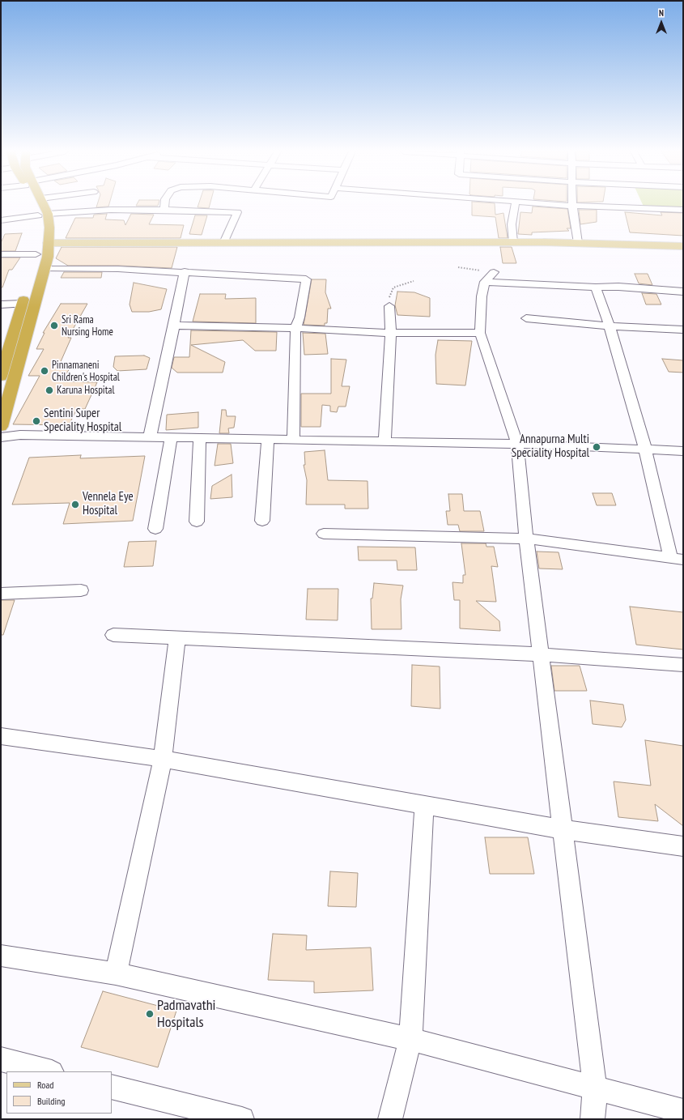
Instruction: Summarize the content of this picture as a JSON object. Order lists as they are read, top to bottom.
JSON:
{
  "places": [
    "Sri Rama Nursing Home",
    "Pinnamaneni Children's Hospital",
    "Karuna Hospital",
    "Sentini Super Speciality Hospital",
    "Annapurna Multi Speciality Hospital",
    "Vennela Eye Hospital",
    "Padmavathi Hospitals"
  ],
  "legend": ["Road", "Building"],
  "north": "top"
}
